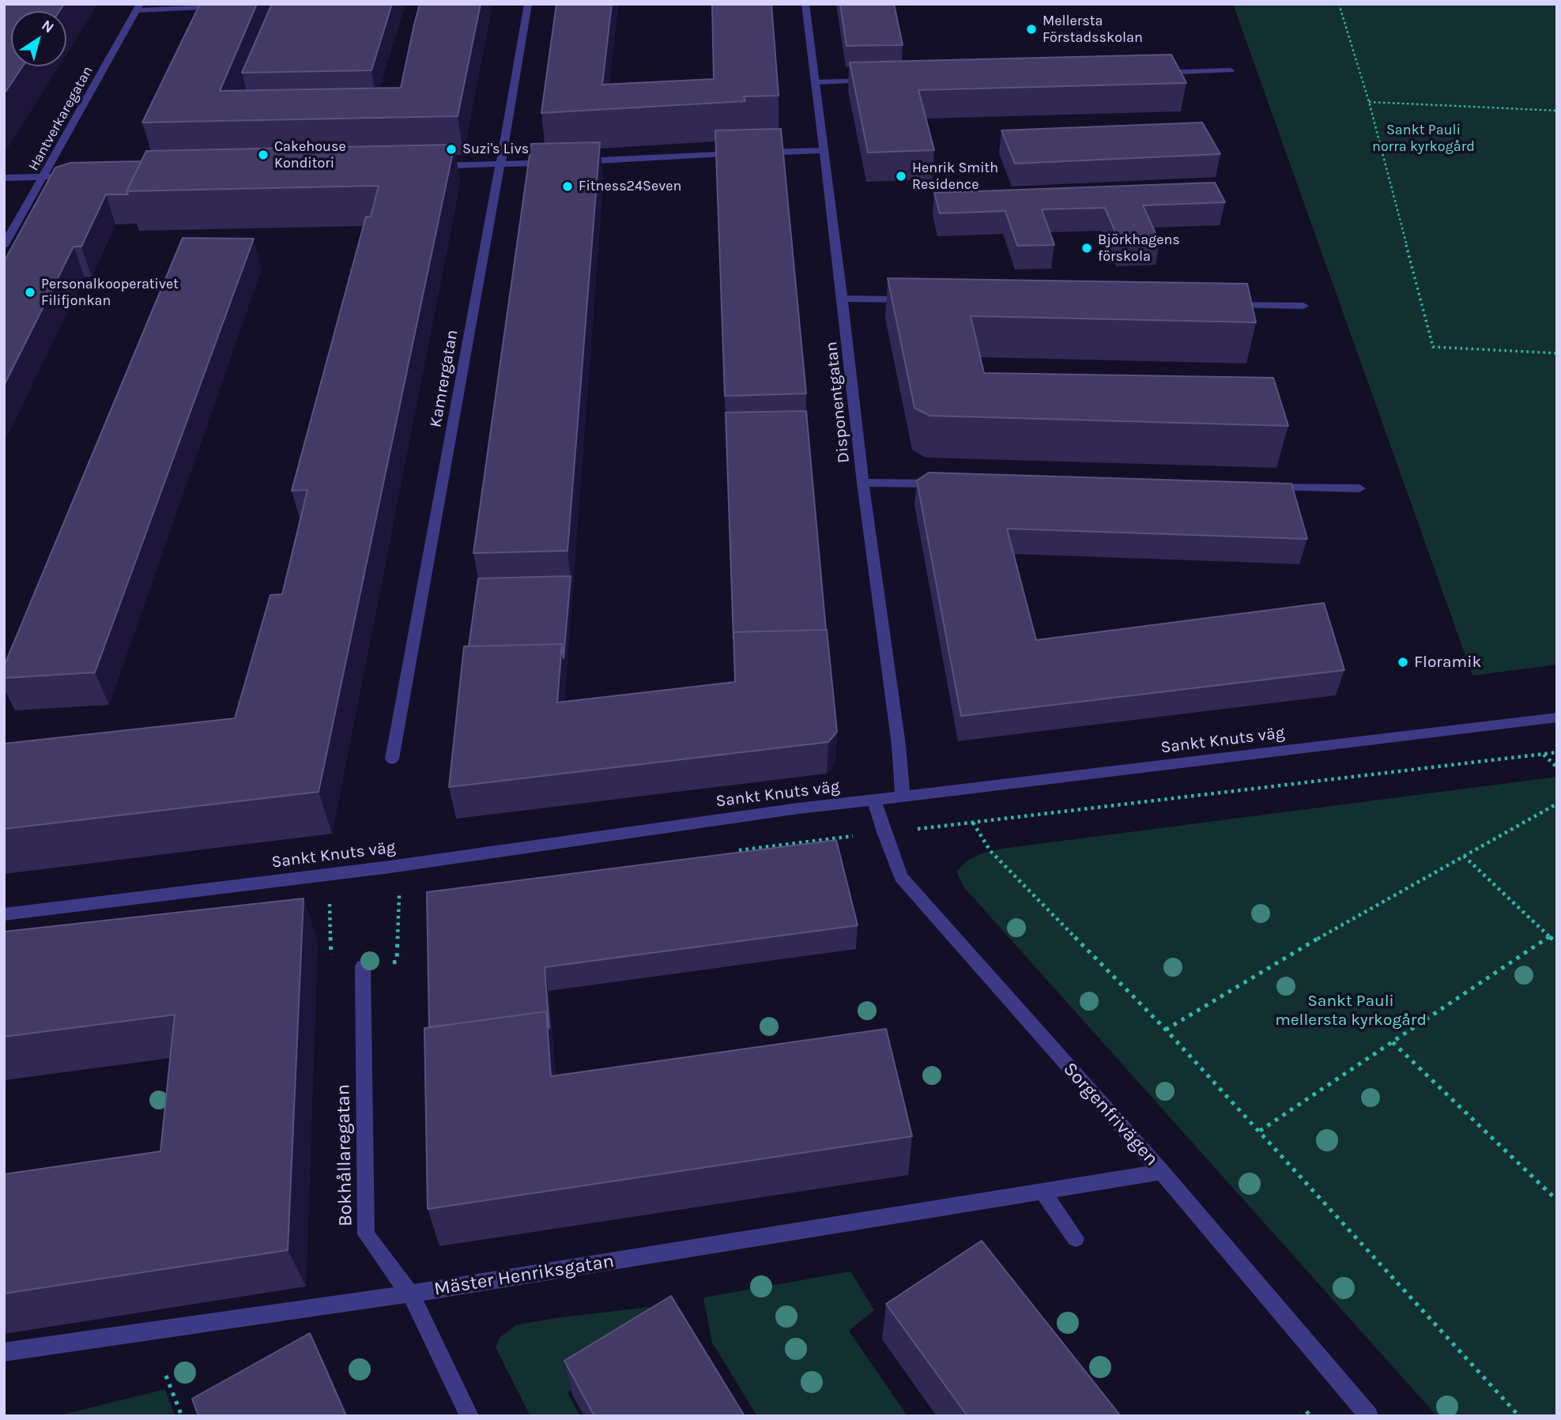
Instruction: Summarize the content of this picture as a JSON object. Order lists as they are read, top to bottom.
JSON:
{
  "streets": {
    "street": [
      "Hantverkaregatan",
      "Kamrergatan",
      "Disponentgatan",
      "Sankt Knuts väg",
      "Sorgenfrivägen",
      "Bokhållaregatan",
      "Mäster Henriksgatan"
    ]
  },
  "crossings": [
    ["Disponentgatan", "Sankt Knuts väg"],
    ["Sankt Knuts väg", "Sorgenfrivägen"],
    ["Sorgenfrivägen", "Mäster Henriksgatan"],
    ["Bokhållaregatan", "Mäster Henriksgatan"]
  ],
  "parks": ["Sankt Pauli norra kyrkogård", "Sankt Pauli mellersta kyrkogård"],
  "places": [
    "Mellersta Förstadsskolan",
    "Suzi's Livs",
    "Cakehouse Konditori",
    "Henrik Smith Residence",
    "Fitness24Seven",
    "Björkhagens förskola",
    "Personalkooperativet Filifjonkan",
    "Floramik"
  ],
  "north": "top right"
}
